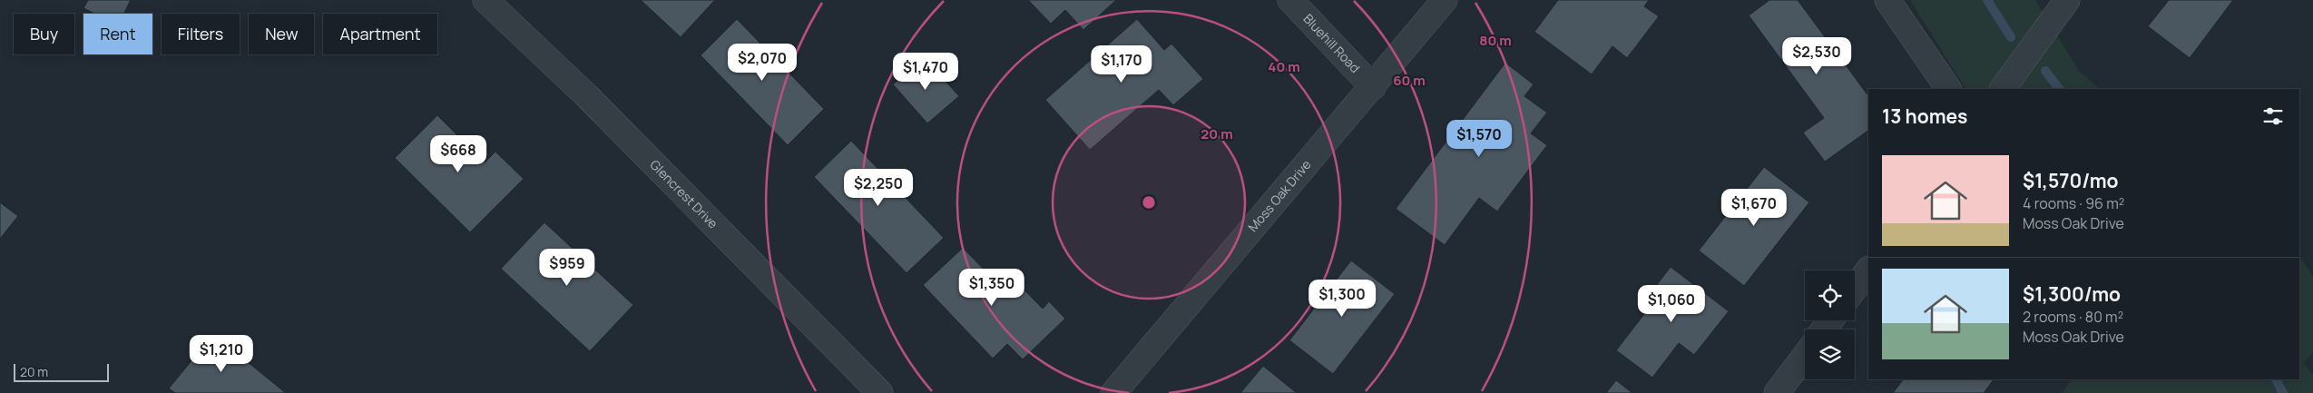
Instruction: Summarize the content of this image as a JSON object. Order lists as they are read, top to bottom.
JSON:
{
  "streets": {
    "street": ["Bluehill Road", "Glencrest Drive", "Moss Oak Drive"]
  },
  "crossings": [
    ["Bluehill Road", "Moss Oak Drive"]
  ],
  "scale_bar": "20 m",
  "page": {
    "chip": [
      "Buy",
      "Rent",
      "Filters",
      "New",
      "Apartment"
    ],
    "price": [
      "$2,530",
      "$2,070",
      "$1,170",
      "$1,470",
      "$1,570",
      "$668",
      "$2,250",
      "$1,670",
      "$959",
      "$1,350",
      "$1,300",
      "$1,060",
      "$1,210"
    ],
    "heading": "13 homes",
    "list": [
      {
        "name": "$1,570/mo",
        "note": "4 rooms · 96 m² · Moss Oak Drive"
      },
      {
        "name": "$1,300/mo",
        "note": "2 rooms · 80 m² · Moss Oak Drive"
      }
    ],
    "scale": "20 m"
  },
  "rings": [
    "80 m",
    "40 m",
    "60 m",
    "20 m"
  ]
}
